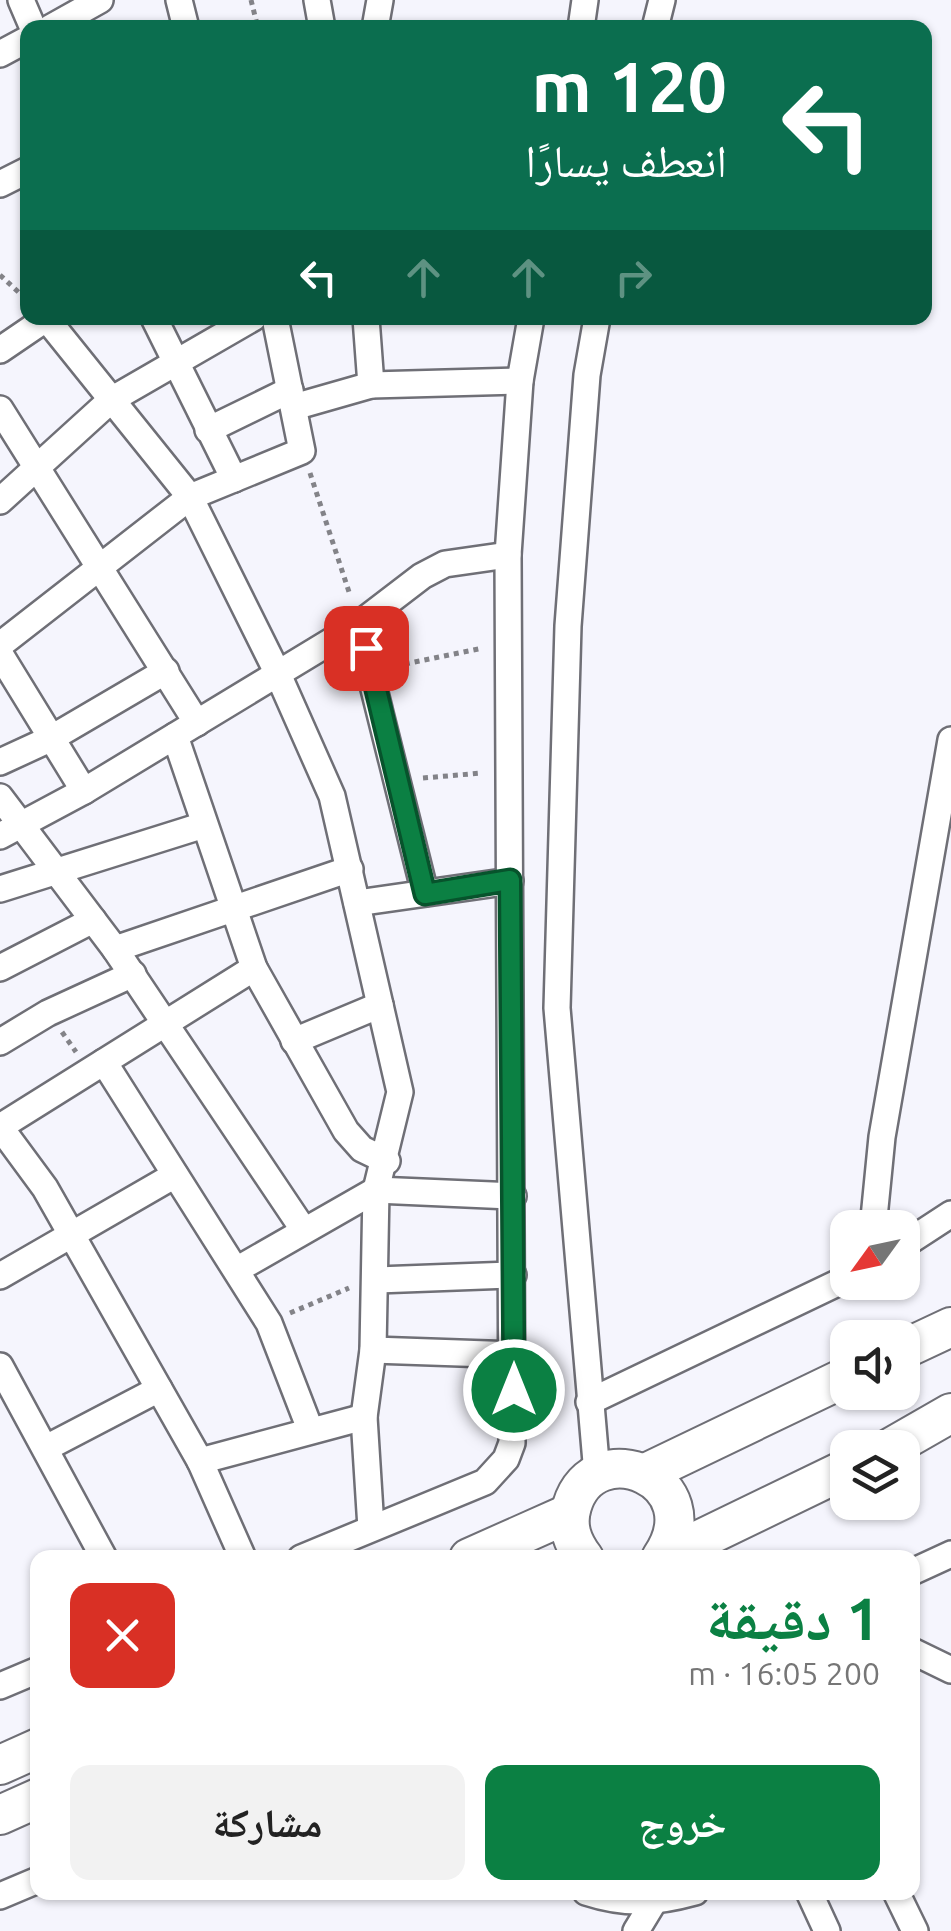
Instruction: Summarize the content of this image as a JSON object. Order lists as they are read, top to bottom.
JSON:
{
  "north": "bottom left",
  "page": {
    "turn": ["120 m", "انعطف يسارًا"],
    "heading": ["1 دقيقة", "200 m · 16:05"],
    "buttons": ["خروج", "مشاركة"]
  }
}
